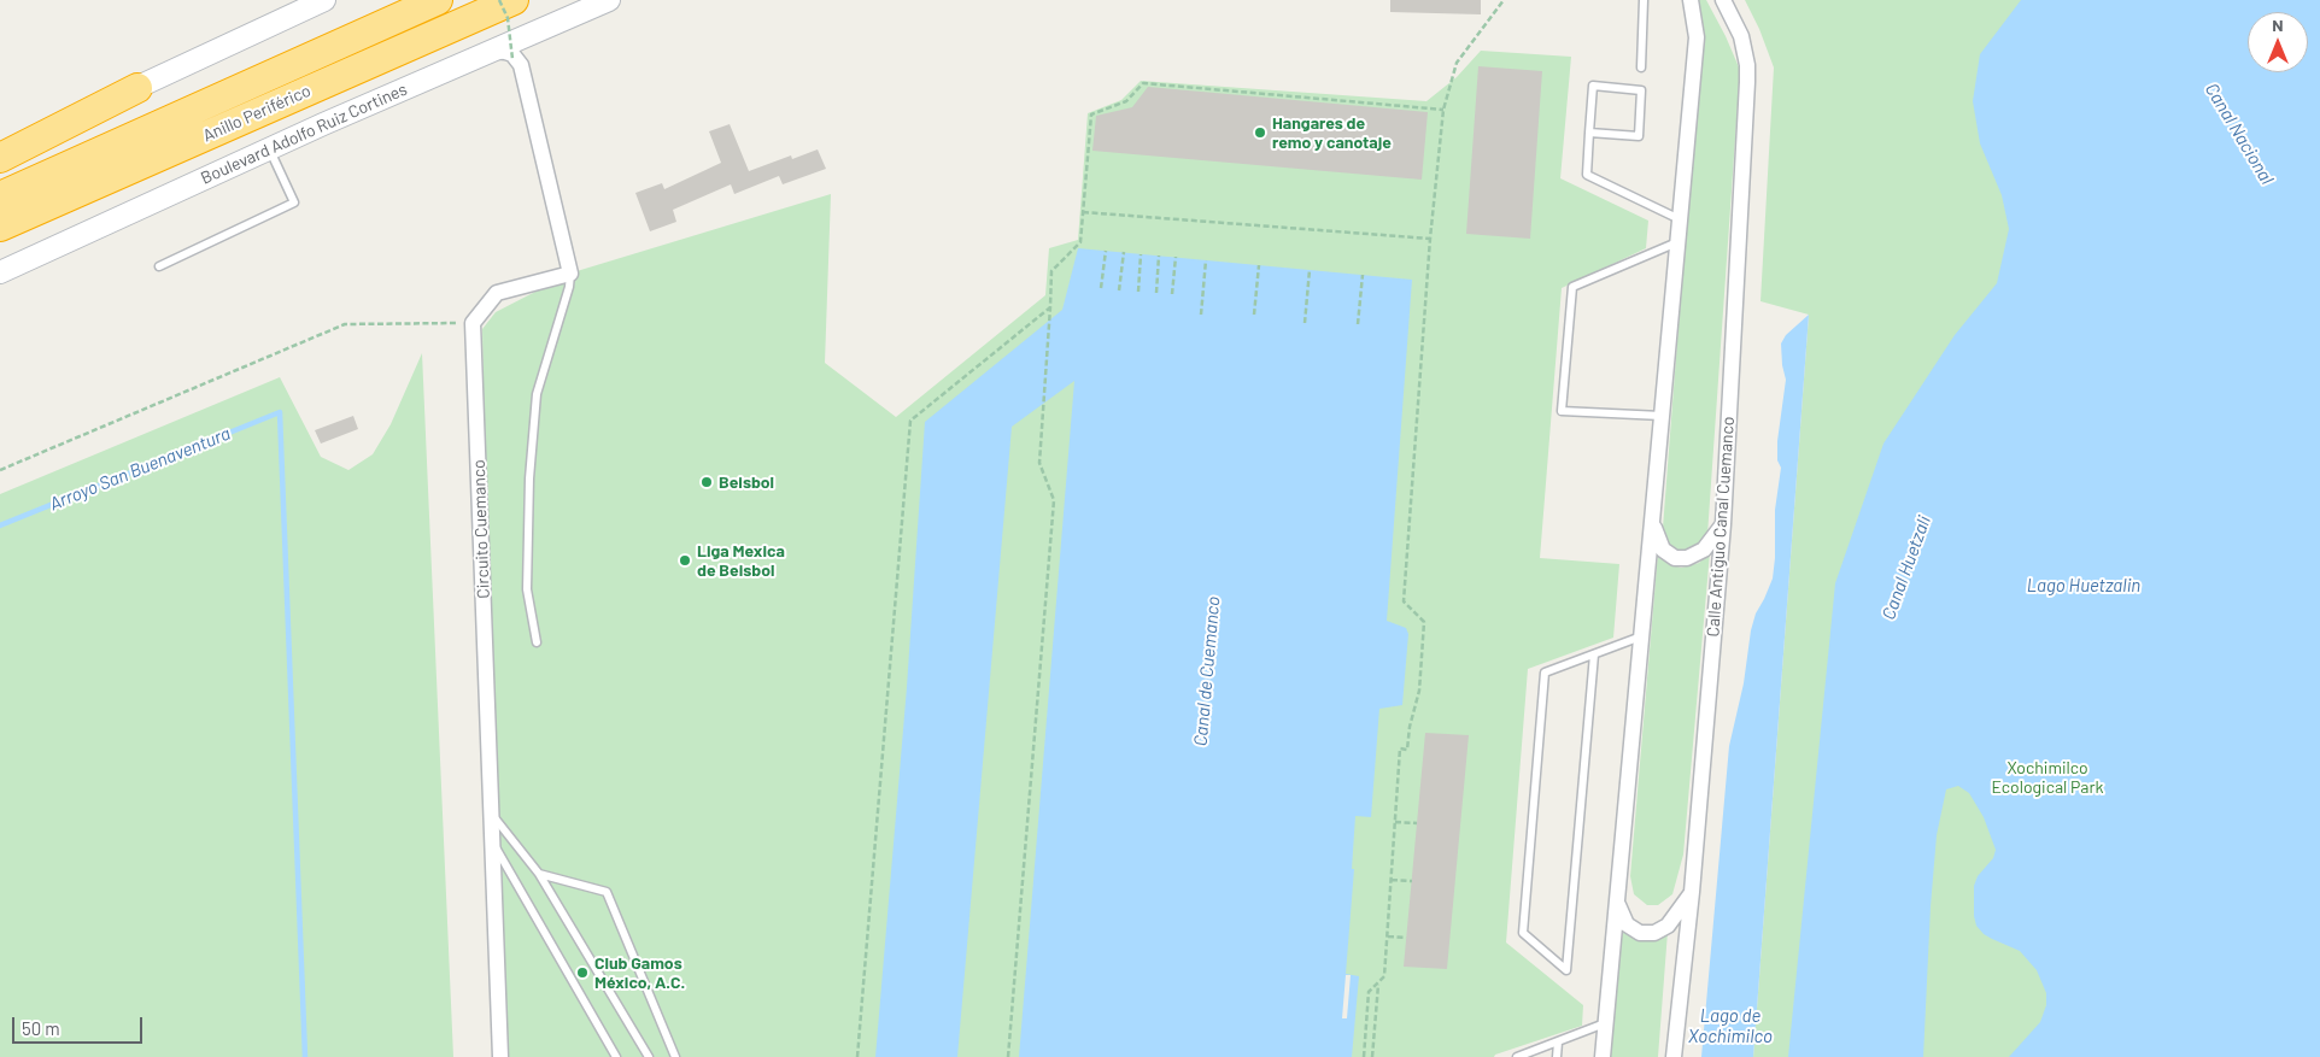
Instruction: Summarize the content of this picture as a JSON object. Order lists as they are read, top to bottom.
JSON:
{
  "streets": {
    "highway": ["Anillo Periférico"],
    "main road": ["Boulevard Adolfo Ruiz Cortines"],
    "street": ["Calle Antiguo Canal Cuemanco", "Circuito Cuemanco"]
  },
  "water": [
    "Canal Nacional",
    "Arroyo San Buenaventura",
    "Canal Huetzali",
    "Lago Huetzalin",
    "Canal de Cuemanco",
    "Lago de Xochimilco"
  ],
  "parks": ["Xochimilco Ecological Park"],
  "places": [
    "Hangares de remo y canotaje",
    "Beisbol",
    "Liga Mexica de Beisbol",
    "Club Gamos México, A.C."
  ],
  "scale_bar": "50 m",
  "north": "top"
}
